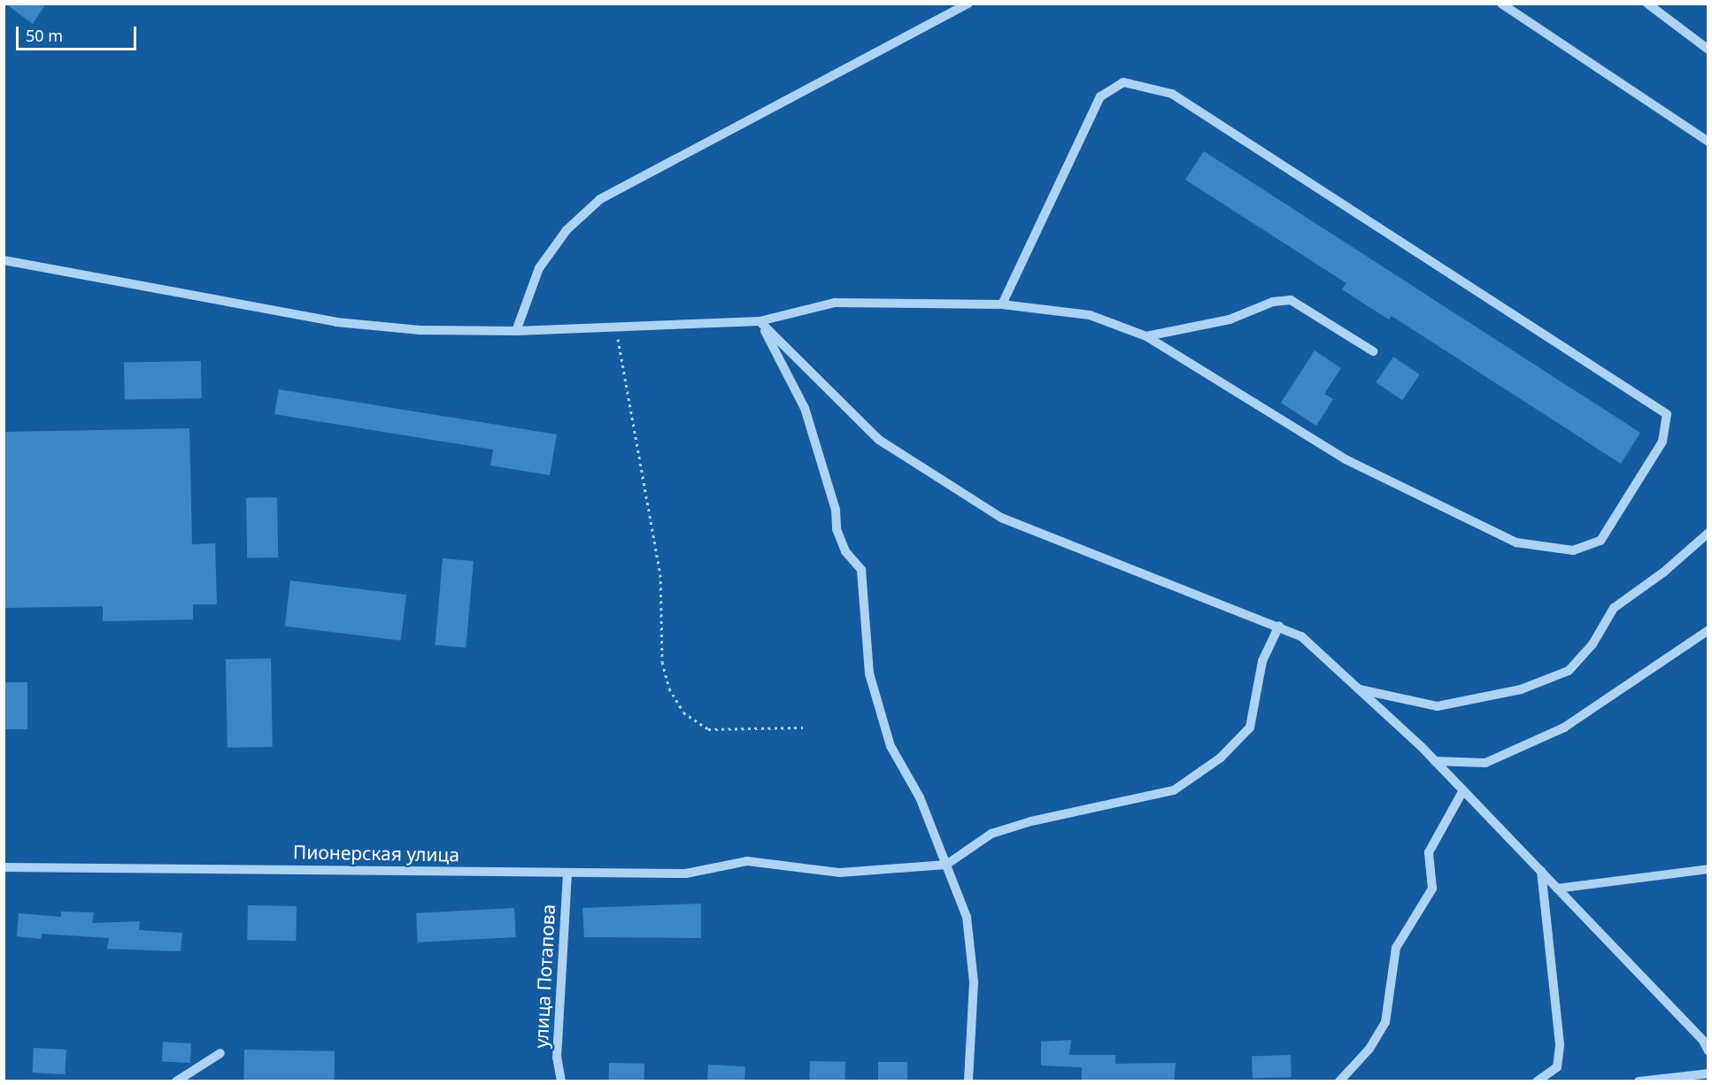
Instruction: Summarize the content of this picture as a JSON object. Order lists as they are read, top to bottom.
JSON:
{
  "streets": {
    "street": ["Пионерская улица", "улица Потапова"]
  },
  "crossings": [
    ["Пионерская улица", "улица Потапова"]
  ],
  "scale_bar": "50 m"
}
